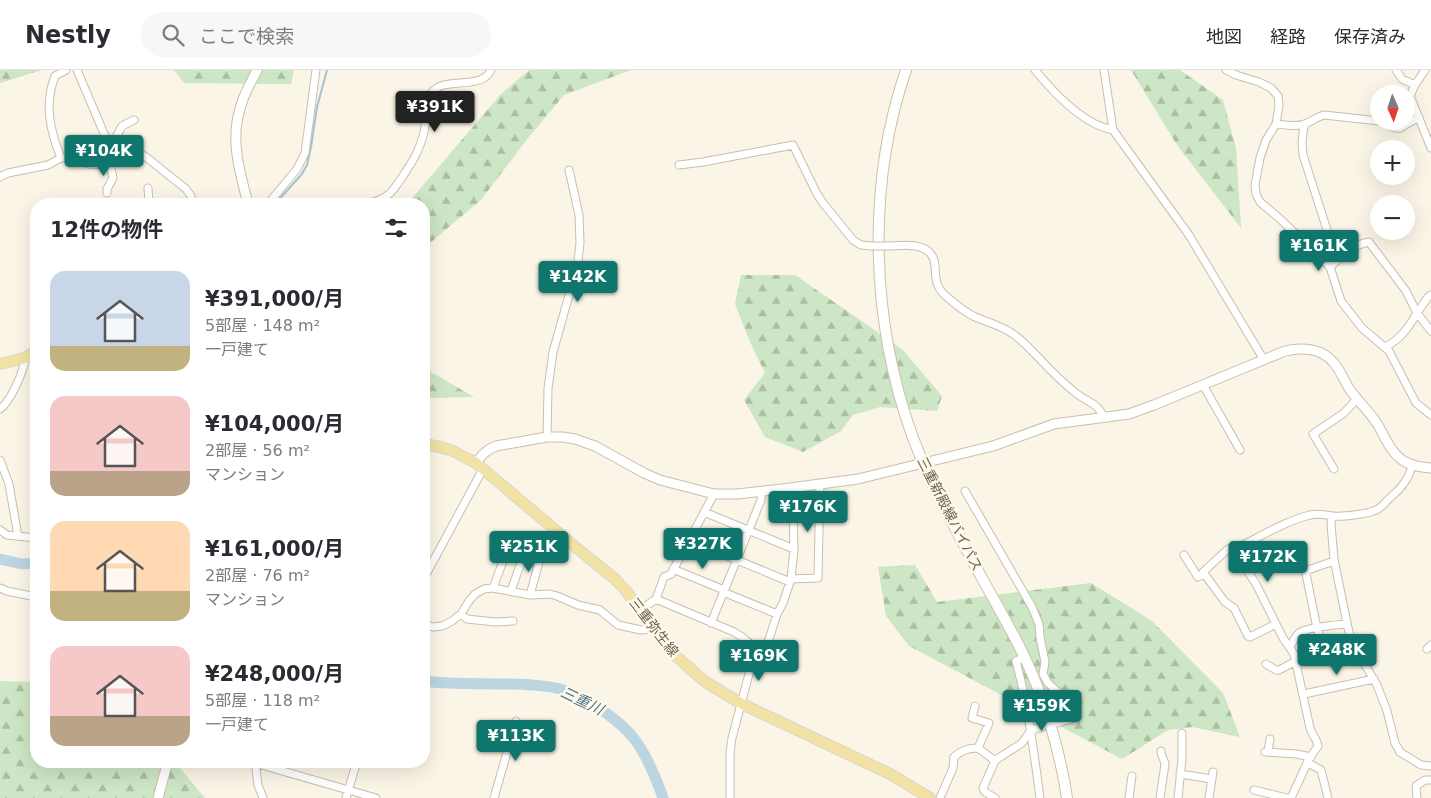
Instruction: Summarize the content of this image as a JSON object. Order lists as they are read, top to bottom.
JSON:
{
  "streets": {
    "main road": ["三重新殿線バイパス", "三重弥生線"]
  },
  "water": ["三重川"],
  "north": "bottom",
  "page": {
    "header": "Nestly",
    "search": "ここで検索",
    "nav": ["地図", "経路", "保存済み"],
    "map_buttons": ["+", "−"],
    "price": [
      "¥391K",
      "¥104K",
      "¥161K",
      "¥142K",
      "¥176K",
      "¥327K",
      "¥251K",
      "¥172K",
      "¥248K",
      "¥169K",
      "¥159K",
      "¥113K"
    ],
    "heading": "12件の物件",
    "list": [
      {
        "name": "¥391,000/月",
        "note": "5部屋 · 148 m² · 一戸建て"
      },
      {
        "name": "¥104,000/月",
        "note": "2部屋 · 56 m² · マンション"
      },
      {
        "name": "¥161,000/月",
        "note": "2部屋 · 76 m² · マンション"
      },
      {
        "name": "¥248,000/月",
        "note": "5部屋 · 118 m² · 一戸建て"
      }
    ]
  }
}
